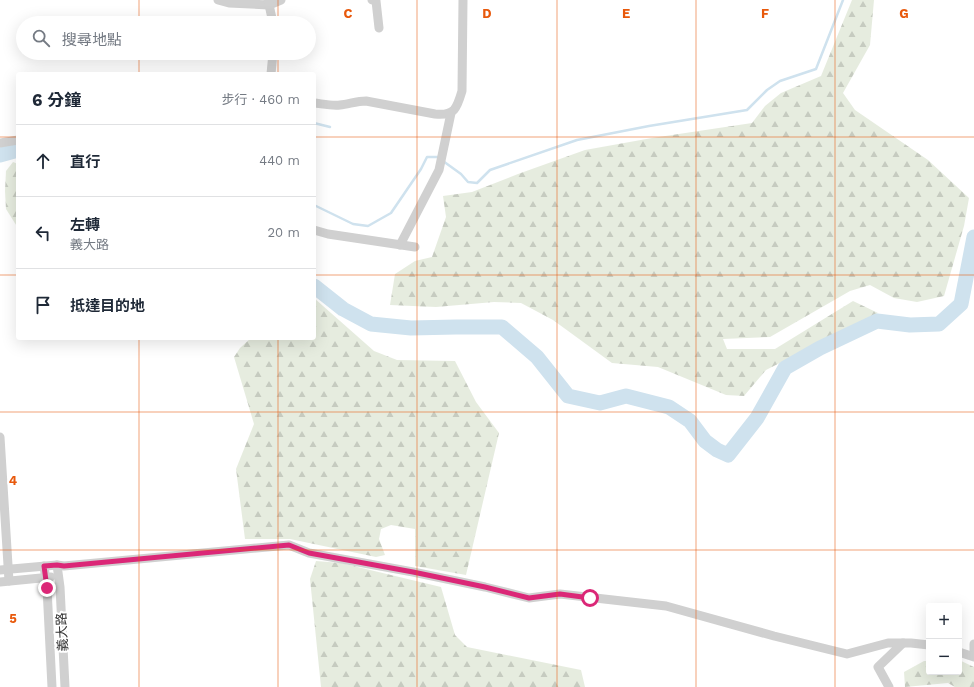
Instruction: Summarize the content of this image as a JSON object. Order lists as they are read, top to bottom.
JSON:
{
  "streets": {
    "street": ["義大路"]
  },
  "page": {
    "search": "搜尋地點",
    "heading": ["6 分鐘", "步行 · 460 m"],
    "list": [
      ["直行", "440 m"],
      ["左轉", "義大路", "20 m"],
      "抵達目的地"
    ],
    "map_buttons": ["+", "−"]
  },
  "grid": {
    "columns": [
      "C",
      "D",
      "E",
      "F",
      "G"
    ],
    "rows": ["4", "5"]
  }
}
